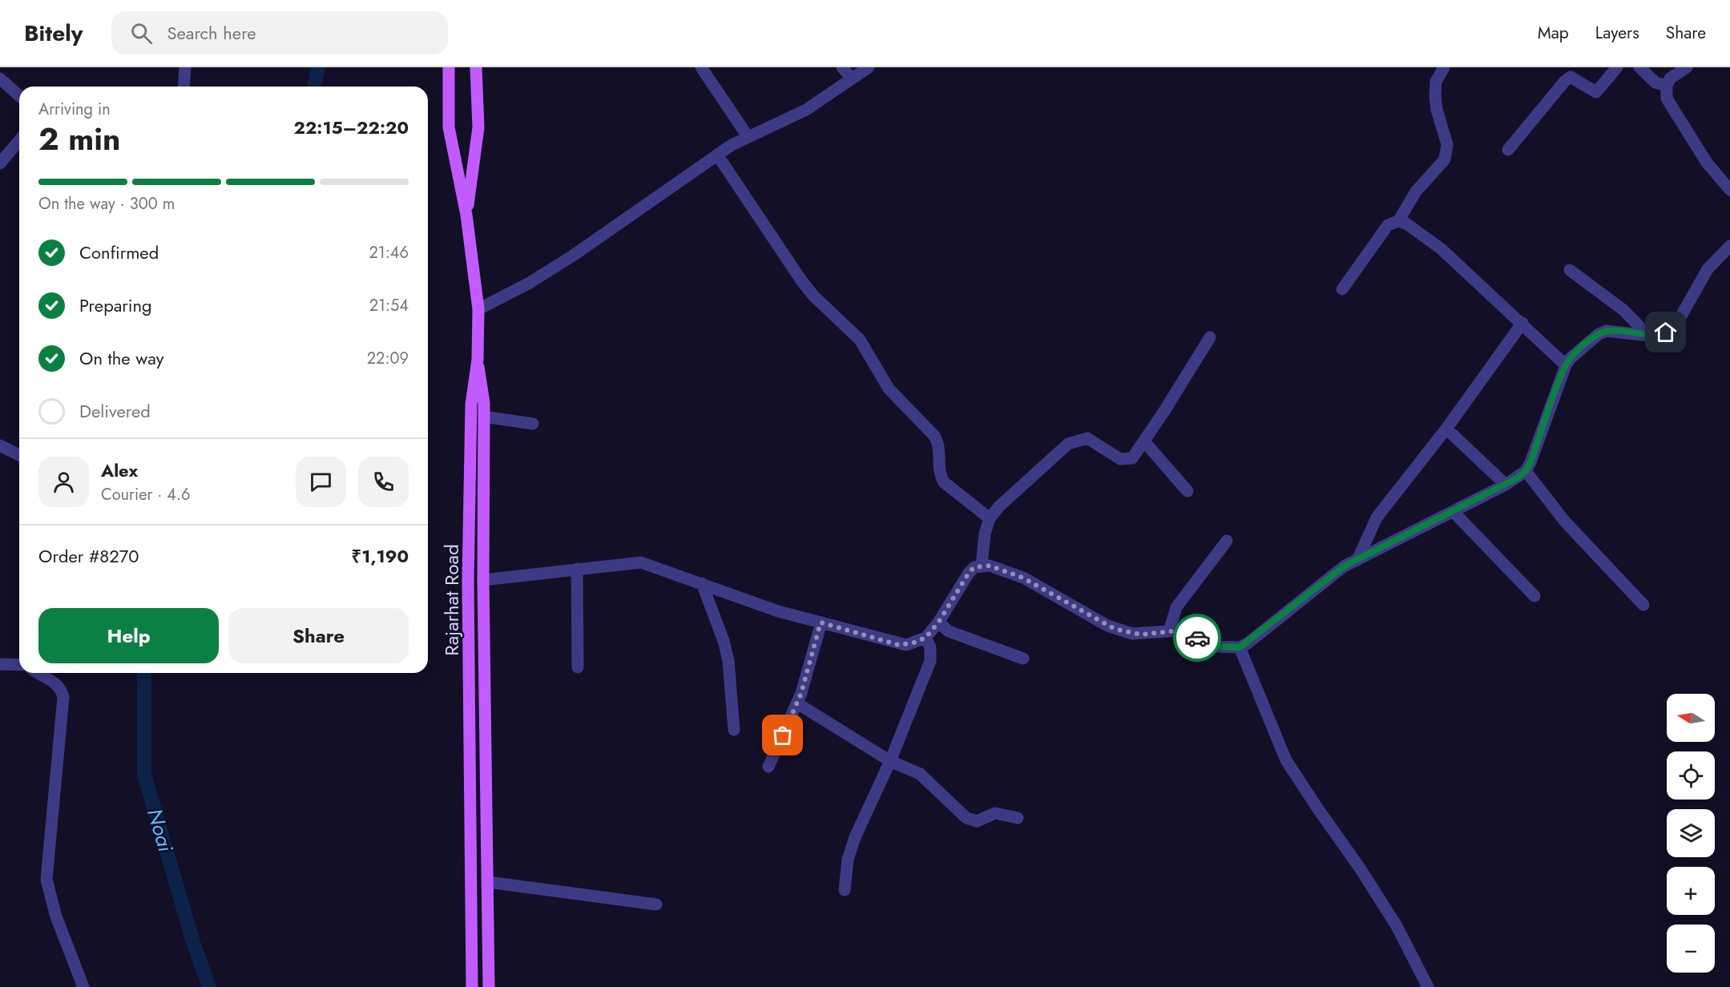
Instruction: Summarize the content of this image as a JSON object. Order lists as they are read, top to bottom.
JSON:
{
  "streets": {
    "main road": ["Rajarhat Road"]
  },
  "water": ["Noai"],
  "north": "left",
  "page": {
    "header": "Bitely",
    "search": "Search here",
    "nav": ["Map", "Layers", "Share"],
    "heading": ["2 min", "Arriving in", "22:15–22:20"],
    "panel": [
      "Alex",
      "Courier · 4.6",
      "Order #8270",
      "₹1,190"
    ],
    "bar": "On the way · 300 m",
    "list": [
      ["Confirmed", "21:46"],
      ["Preparing", "21:54"],
      ["On the way", "22:09"],
      "Delivered"
    ],
    "buttons": ["Help", "Share"],
    "map_buttons": ["+", "−"]
  }
}
